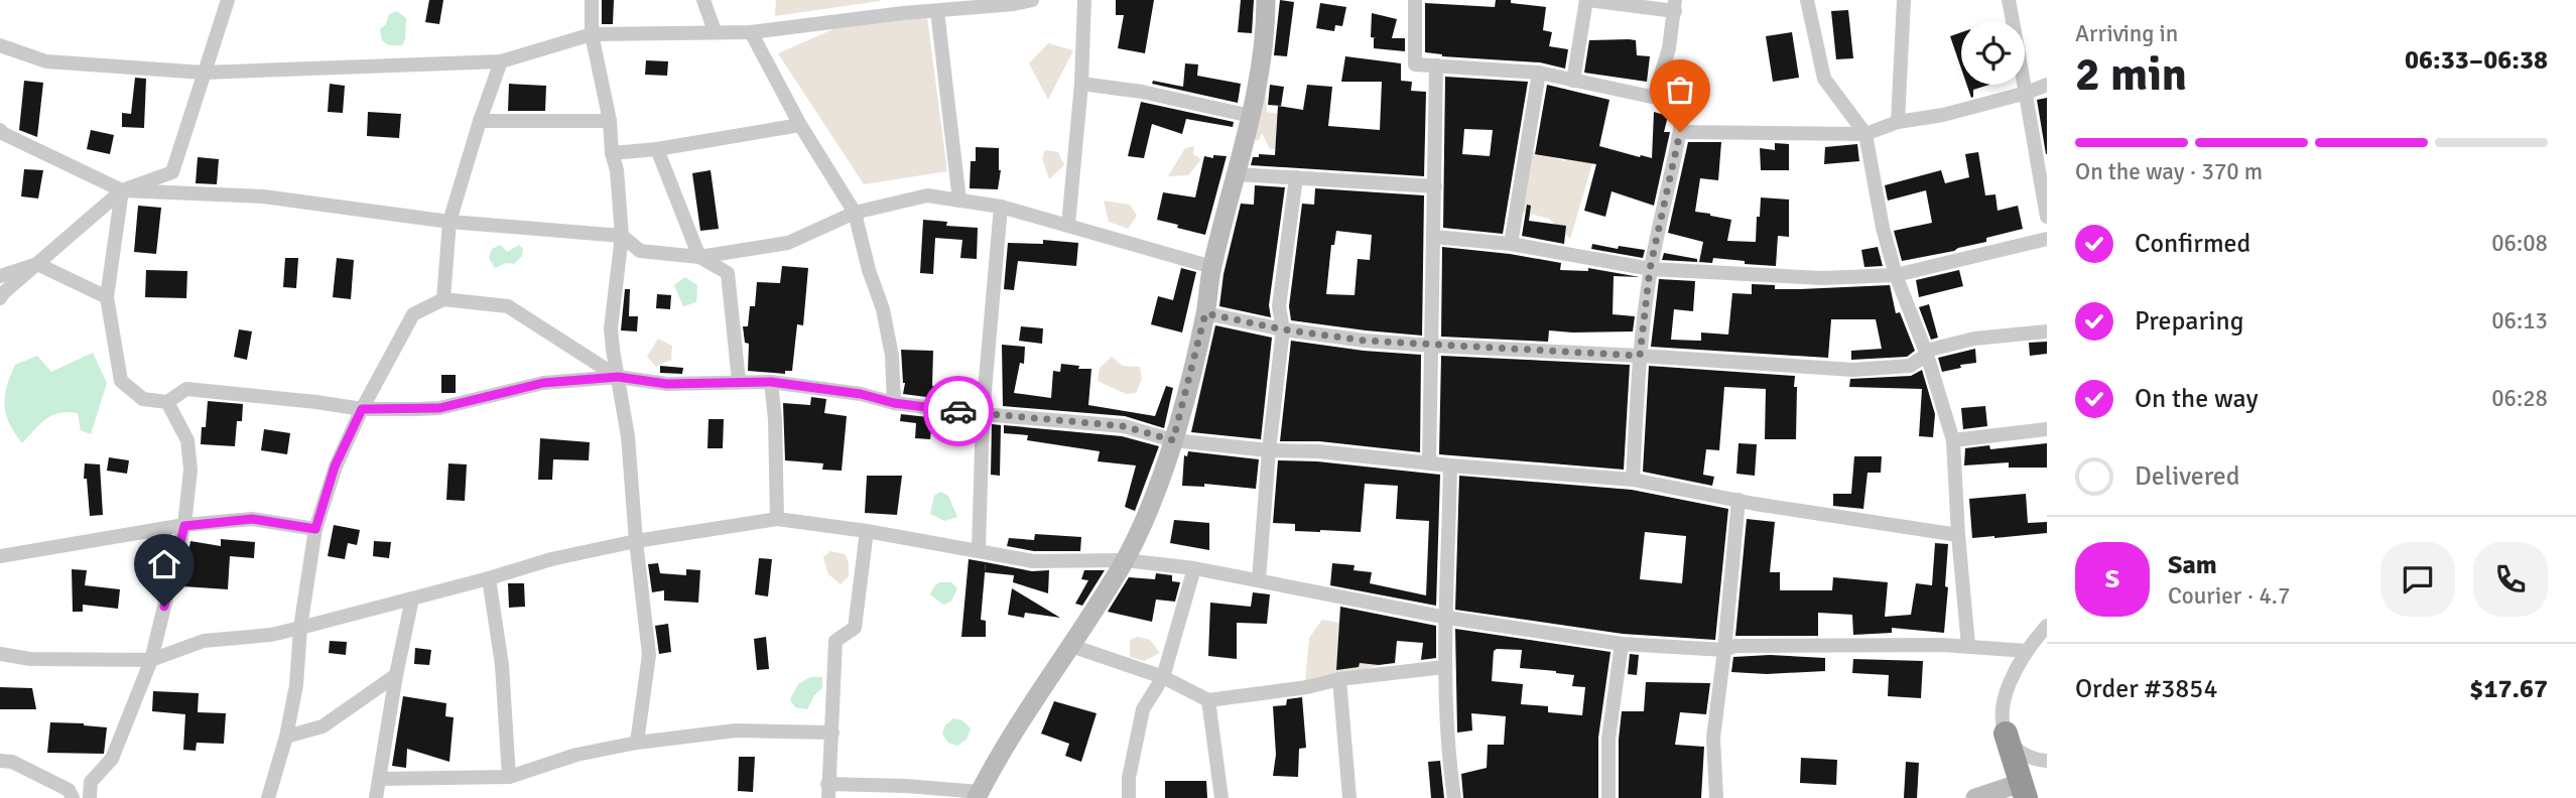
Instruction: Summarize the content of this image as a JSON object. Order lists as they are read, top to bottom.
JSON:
{
  "page": {
    "heading": ["2 min", "Arriving in", "06:33–06:38"],
    "panel": [
      "Sam",
      "Courier · 4.7",
      "Order #3854",
      "$17.67"
    ],
    "bar": "On the way · 370 m",
    "list": [
      ["Confirmed", "06:08"],
      ["Preparing", "06:13"],
      ["On the way", "06:28"],
      "Delivered"
    ],
    "round": "S"
  }
}
